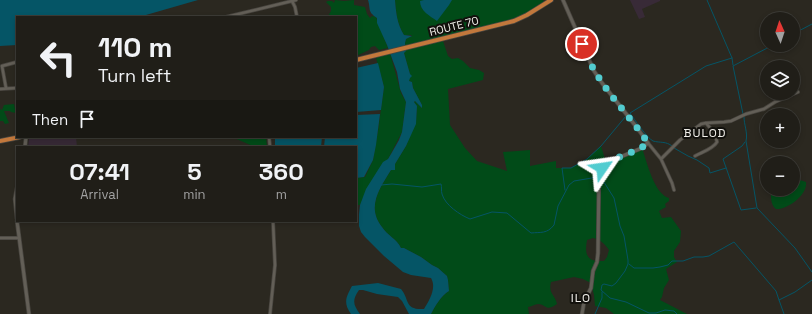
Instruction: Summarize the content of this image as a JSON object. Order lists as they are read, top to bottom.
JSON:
{
  "streets": {
    "highway": ["ROUTE 70"]
  },
  "districts": ["BULOD", "ILO"],
  "north": "top",
  "page": {
    "map_buttons": ["+", "−"],
    "turn": ["110 m", "Turn left"],
    "then": "Then",
    "eta": [
      "07:41",
      "Arrival",
      "5",
      "min",
      "360",
      "m"
    ]
  }
}
